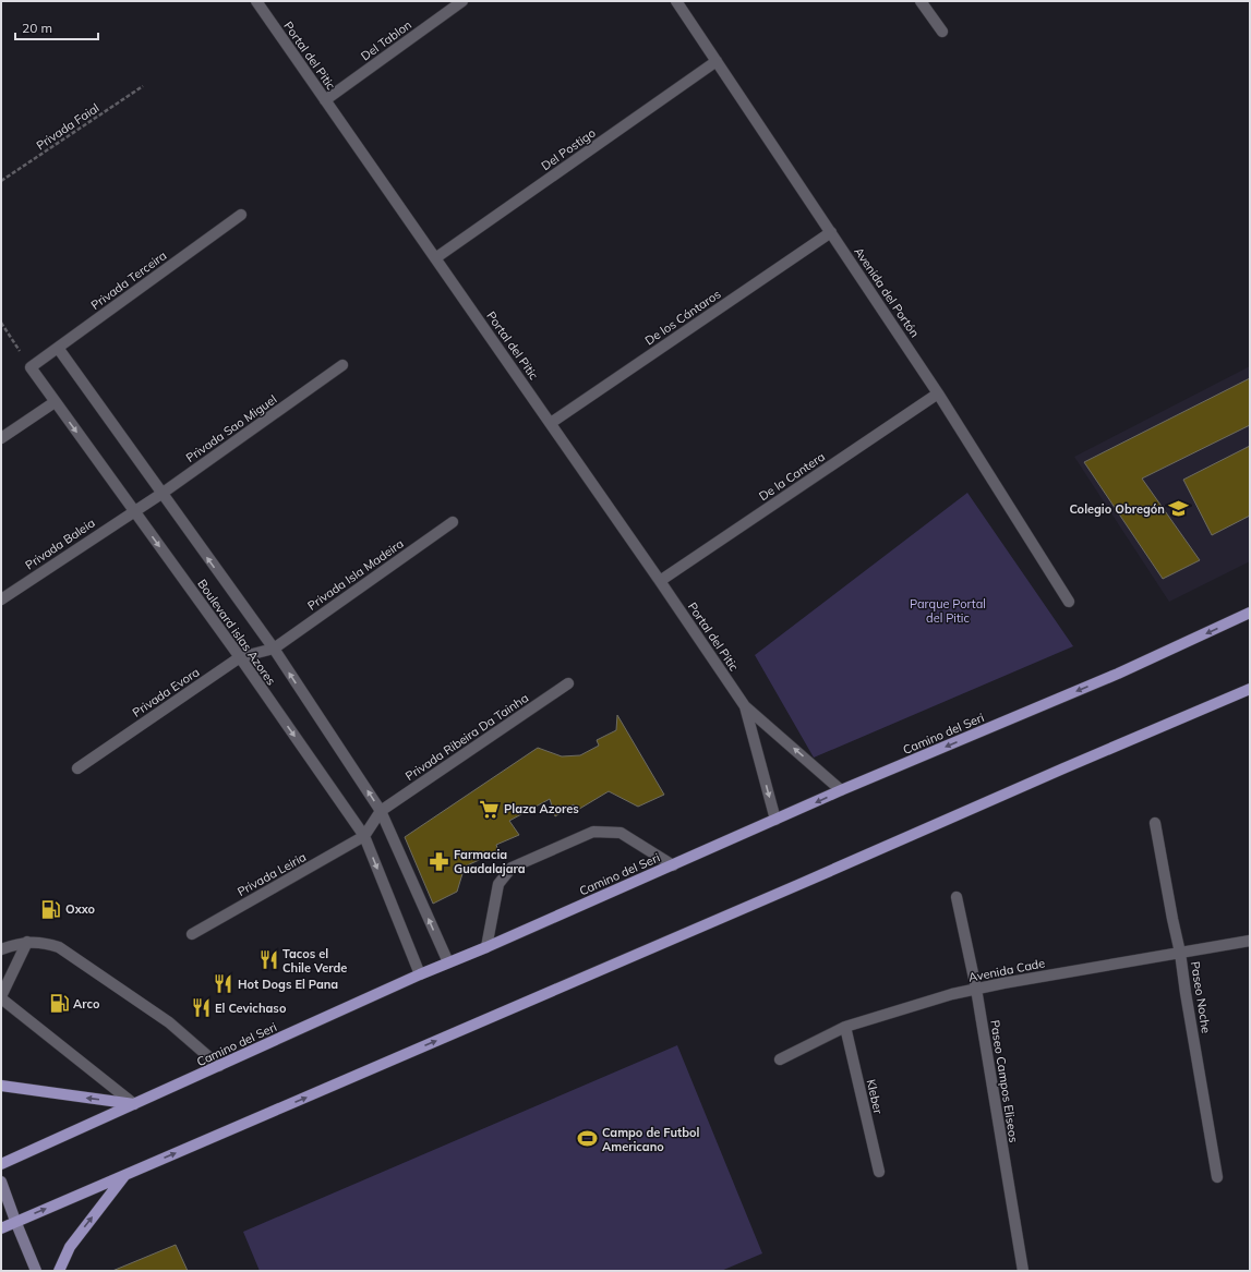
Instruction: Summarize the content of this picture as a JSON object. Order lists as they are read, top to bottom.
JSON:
{
  "streets": {
    "main road": ["Camino del Seri"],
    "street": [
      "Del Tablon",
      "Portal del Pitic",
      "Del Postigo",
      "Privada Terceira",
      "Avenida del Portón",
      "De los Cántaros",
      "Privada Sao Miguel",
      "De la Cantera",
      "Privada Baleia",
      "Privada Isla Madeira",
      "Boulevard islas Azores",
      "Privada Evora",
      "Privada Ribeira Da Tainha",
      "Privada Leiria",
      "Avenida Cade",
      "Paseo Noche",
      "Paseo Campos Eliseos",
      "Kleber"
    ],
    "path": ["Privada Faial"]
  },
  "crossings": [
    ["Del Tablon", "Portal del Pitic"],
    ["Portal del Pitic", "Del Postigo"],
    ["Portal del Pitic", "De los Cántaros"],
    ["Portal del Pitic", "De la Cantera"],
    ["Portal del Pitic", "Camino del Seri"],
    ["Del Postigo", "Avenida del Portón"],
    ["Privada Terceira", "Boulevard islas Azores"],
    ["Avenida del Portón", "De los Cántaros"],
    ["Avenida del Portón", "De la Cantera"],
    ["Privada Sao Miguel", "Privada Baleia"],
    ["Privada Sao Miguel", "Boulevard islas Azores"],
    ["Privada Baleia", "Boulevard islas Azores"],
    ["Privada Isla Madeira", "Boulevard islas Azores"],
    ["Privada Isla Madeira", "Privada Evora"],
    ["Boulevard islas Azores", "Privada Evora"],
    ["Boulevard islas Azores", "Camino del Seri"],
    ["Boulevard islas Azores", "Privada Ribeira Da Tainha"],
    ["Boulevard islas Azores", "Privada Leiria"],
    ["Avenida Cade", "Paseo Noche"],
    ["Avenida Cade", "Paseo Campos Eliseos"],
    ["Avenida Cade", "Kleber"]
  ],
  "parks": ["Parque Portal del Pitic"],
  "places": {
    "school or university": ["Colegio Obregón"],
    "supermarket": ["Plaza Azores"],
    "pharmacy": ["Farmacia Guadalajara"],
    "fuel station": ["Oxxo", "Arco"],
    "restaurant": ["Tacos el Chile Verde", "Hot Dogs El Pana", "El Cevichaso"],
    "sports": ["Campo de Futbol Americano"]
  },
  "scale_bar": "20 m"
}
